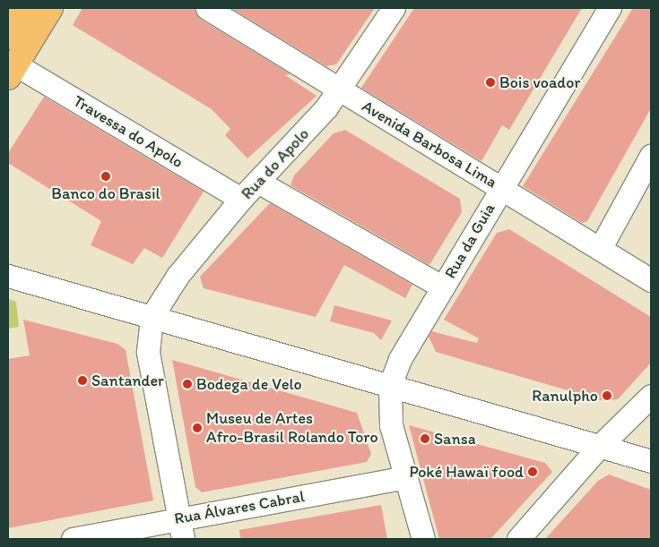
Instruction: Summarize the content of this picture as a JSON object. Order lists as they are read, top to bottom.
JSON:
{
  "streets": {
    "street": [
      "Travessa do Apolo",
      "Avenida Barbosa Lima",
      "Rua do Apolo",
      "Rua da Guia",
      "Rua Álvares Cabral"
    ]
  },
  "crossings": [
    ["Travessa do Apolo", "Rua do Apolo"],
    ["Avenida Barbosa Lima", "Rua do Apolo"],
    ["Avenida Barbosa Lima", "Rua da Guia"]
  ],
  "places": [
    "Bois voador",
    "Banco do Brasil",
    "Santander",
    "Bodega de Velo",
    "Ranulpho",
    "Museu de Artes Afro-Brasil Rolando Toro",
    "Sansa",
    "Poké Hawaï food"
  ]
}
